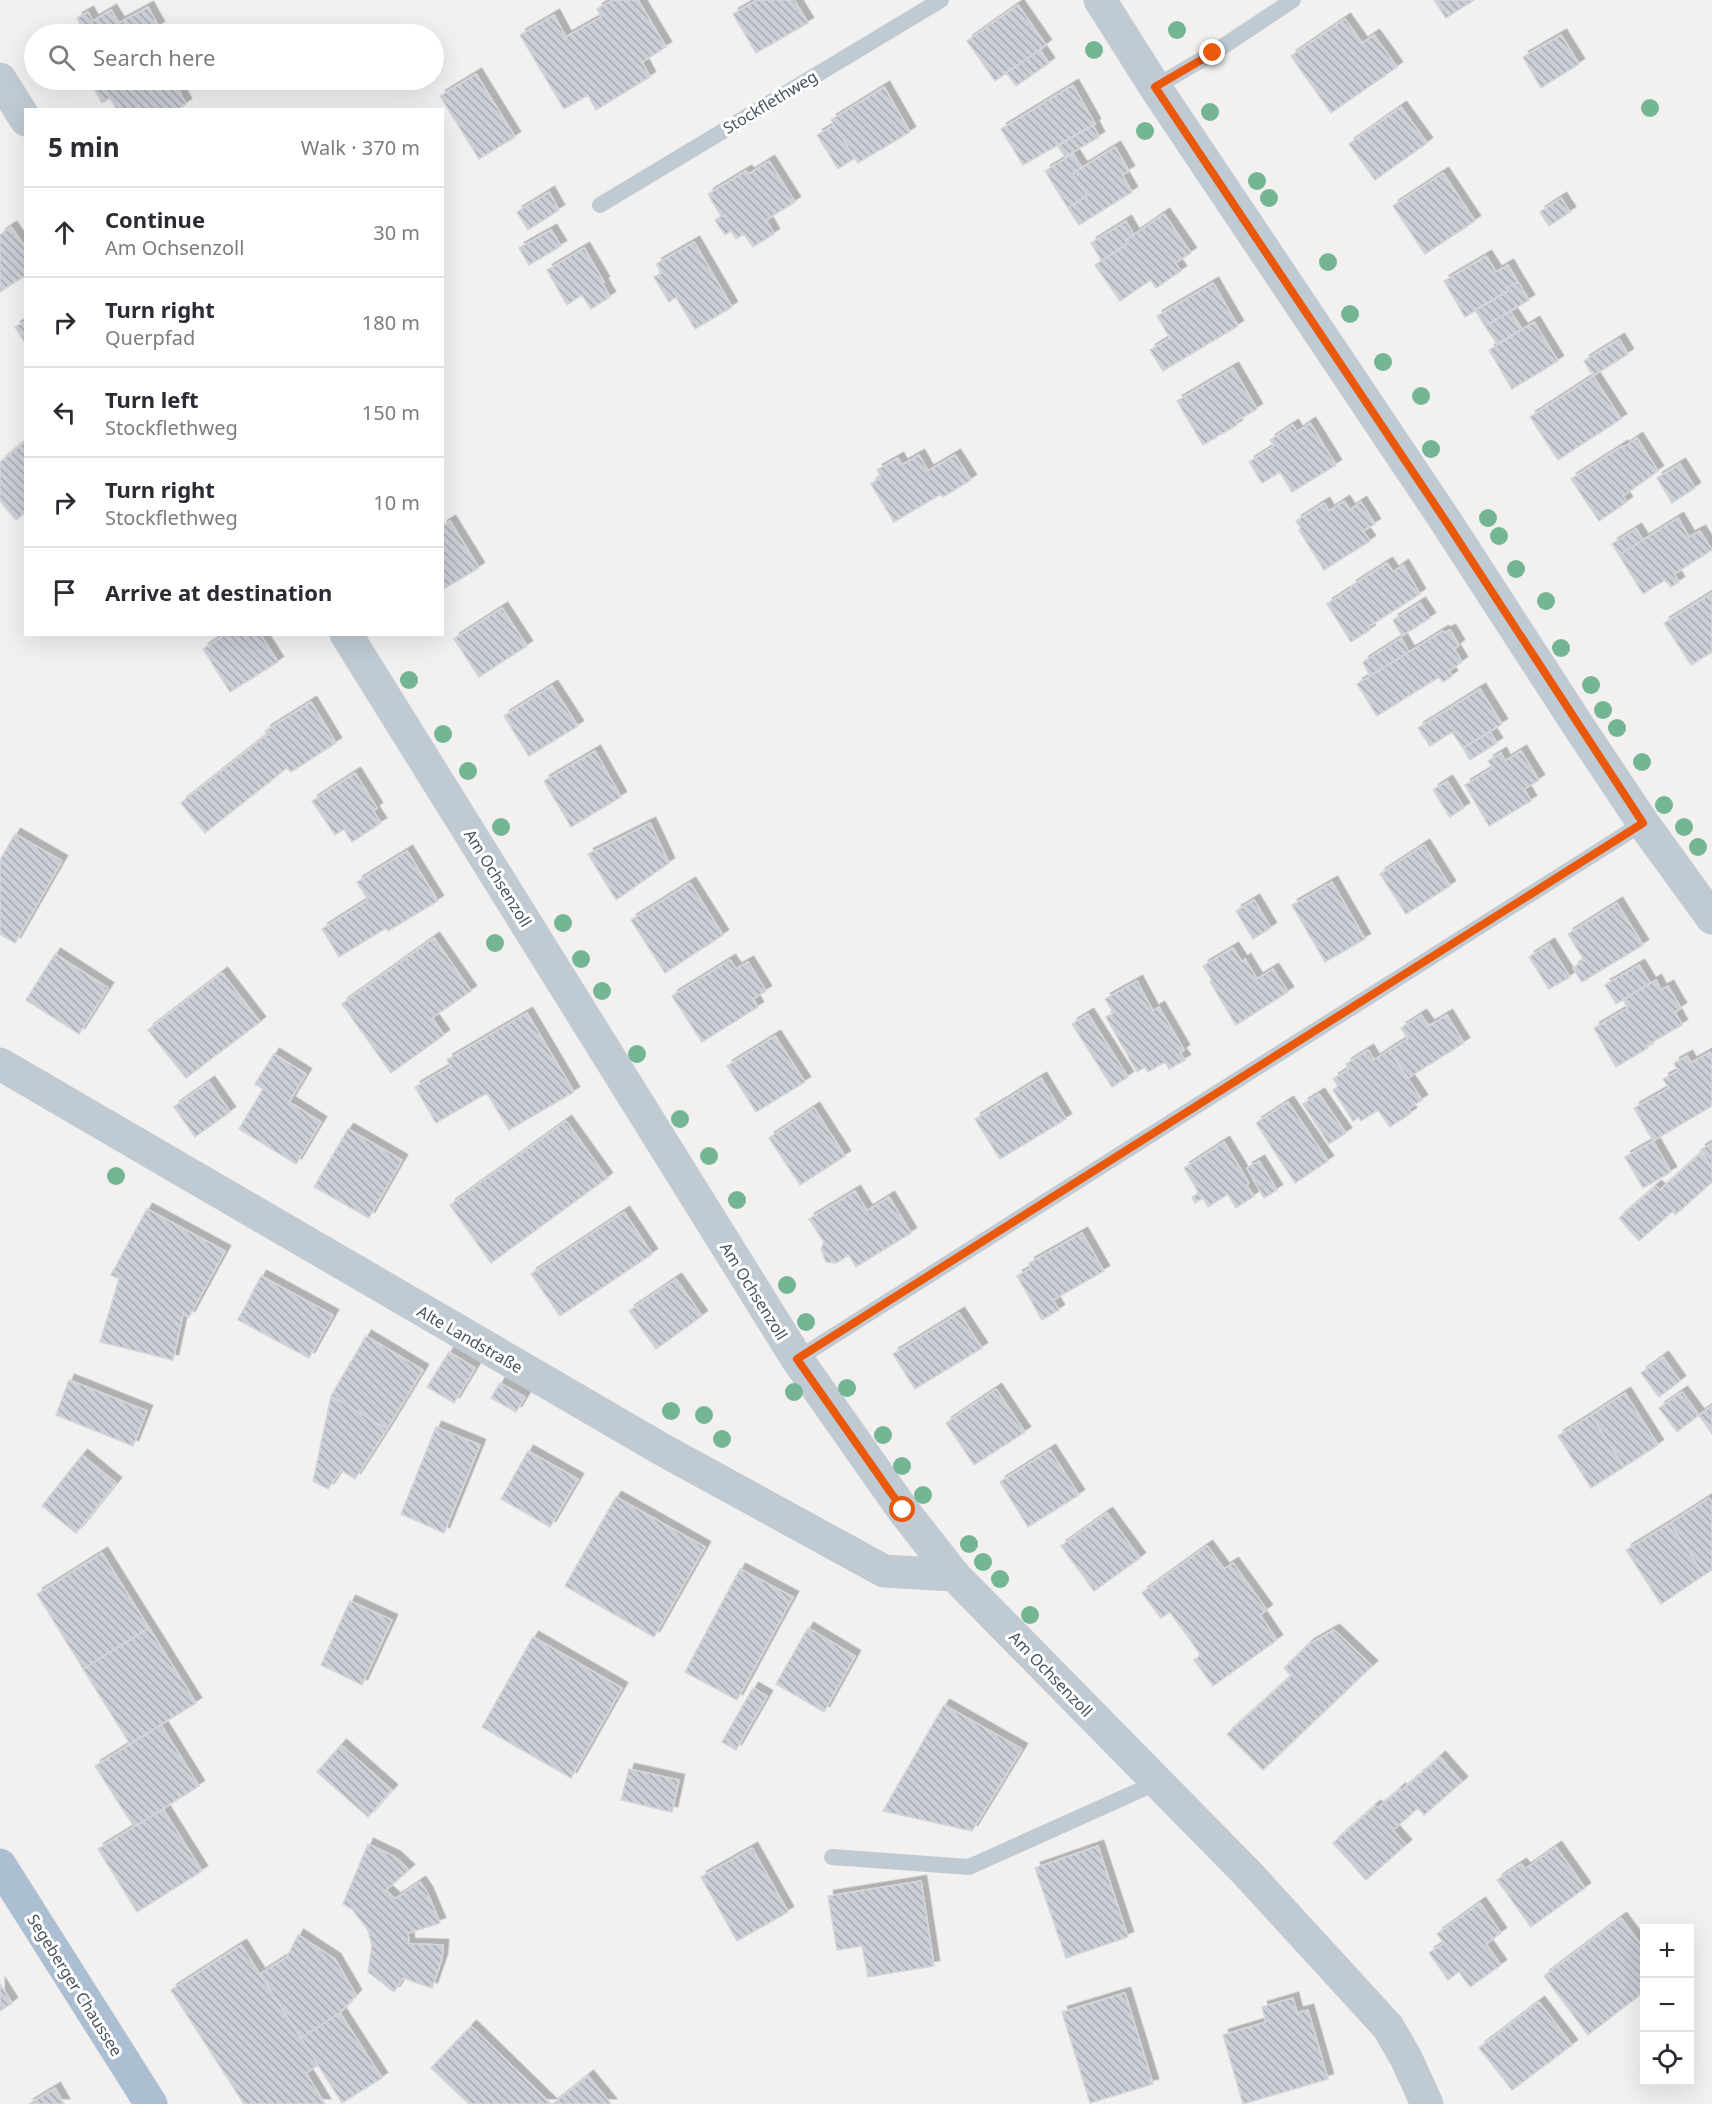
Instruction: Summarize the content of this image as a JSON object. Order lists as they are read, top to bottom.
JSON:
{
  "streets": {
    "main road": ["Segeberger Chaussee"],
    "street": ["Am Ochsenzoll", "Alte Landstraße"],
    "lane": ["Stockflethweg"]
  },
  "crossings": [
    ["Am Ochsenzoll", "Alte Landstraße"]
  ],
  "page": {
    "search": "Search here",
    "heading": ["5 min", "Walk · 370 m"],
    "list": [
      ["Continue", "Am Ochsenzoll", "30 m"],
      ["Turn right", "Querpfad", "180 m"],
      ["Turn left", "Stockflethweg", "150 m"],
      ["Turn right", "Stockflethweg", "10 m"],
      "Arrive at destination"
    ],
    "map_buttons": ["+", "−"]
  }
}
